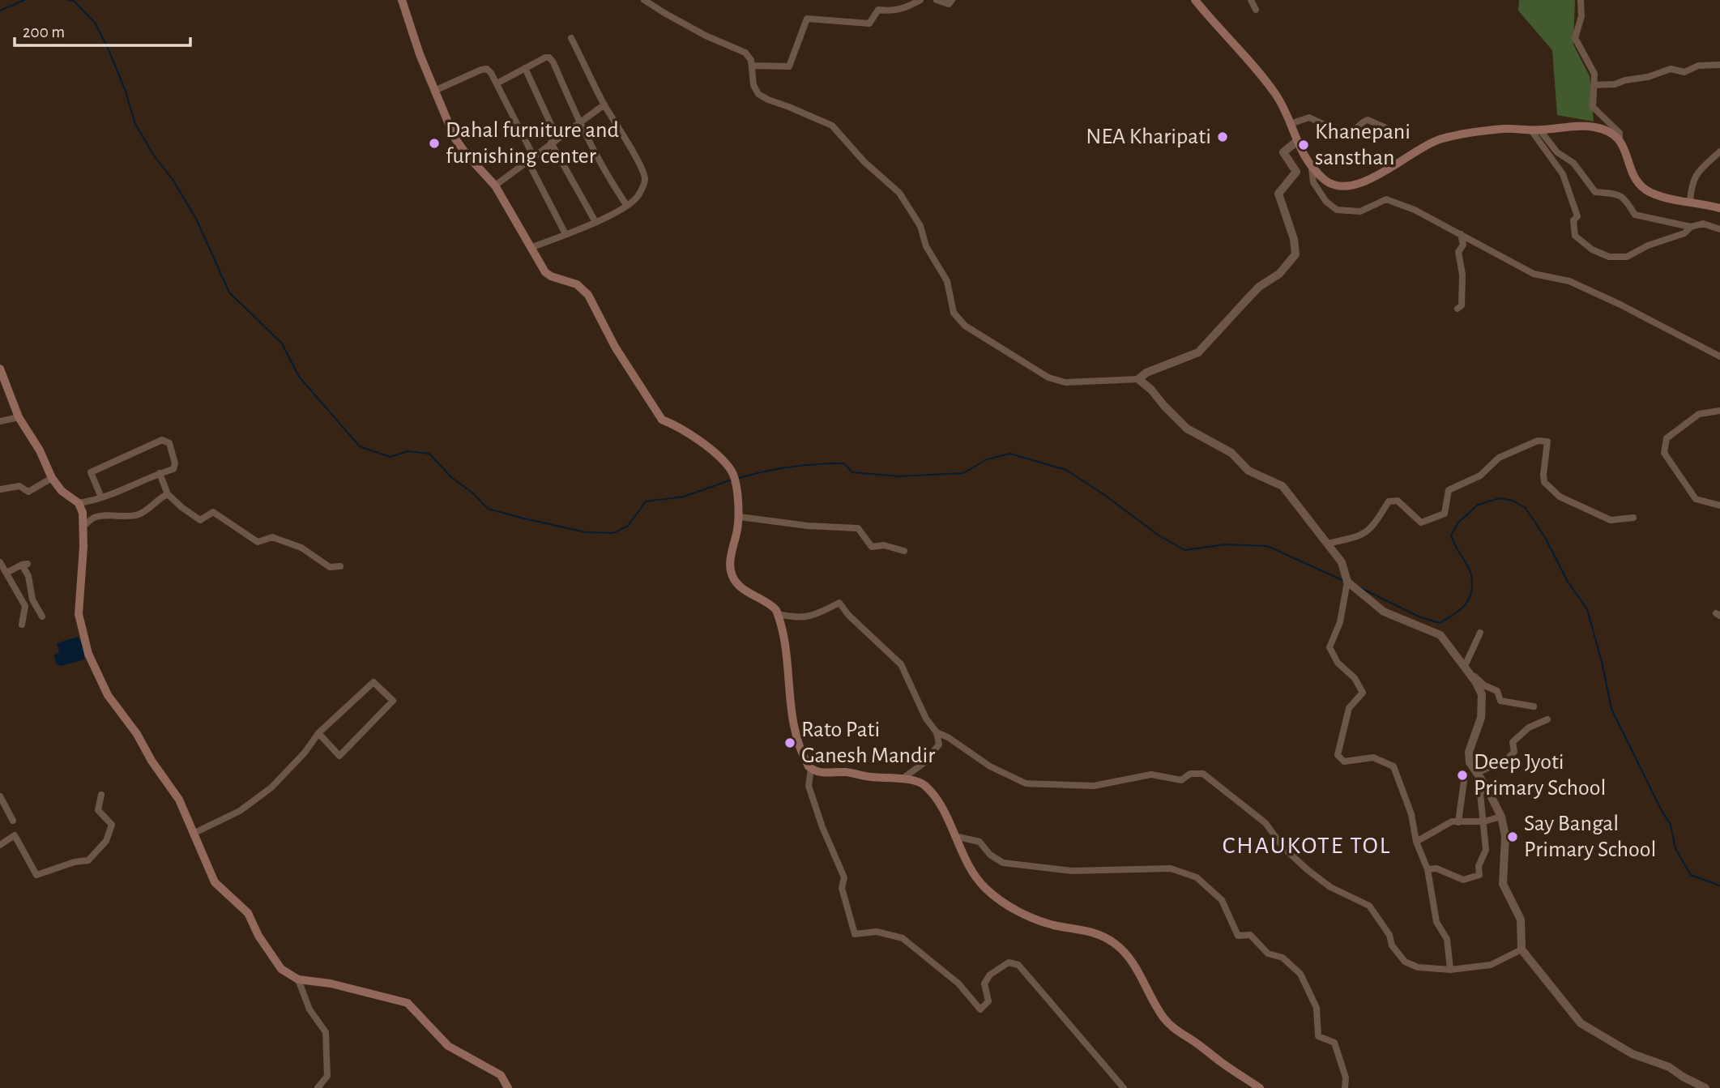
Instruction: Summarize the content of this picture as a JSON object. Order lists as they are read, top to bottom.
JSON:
{
  "districts": ["CHAUKOTE TOL"],
  "places": [
    "NEA Kharipati",
    "Dahal furniture and furnishing center",
    "Khanepani sansthan",
    "Rato Pati Ganesh Mandir",
    "Deep Jyoti Primary School",
    "Say Bangal Primary School"
  ],
  "scale_bar": "200 m"
}
